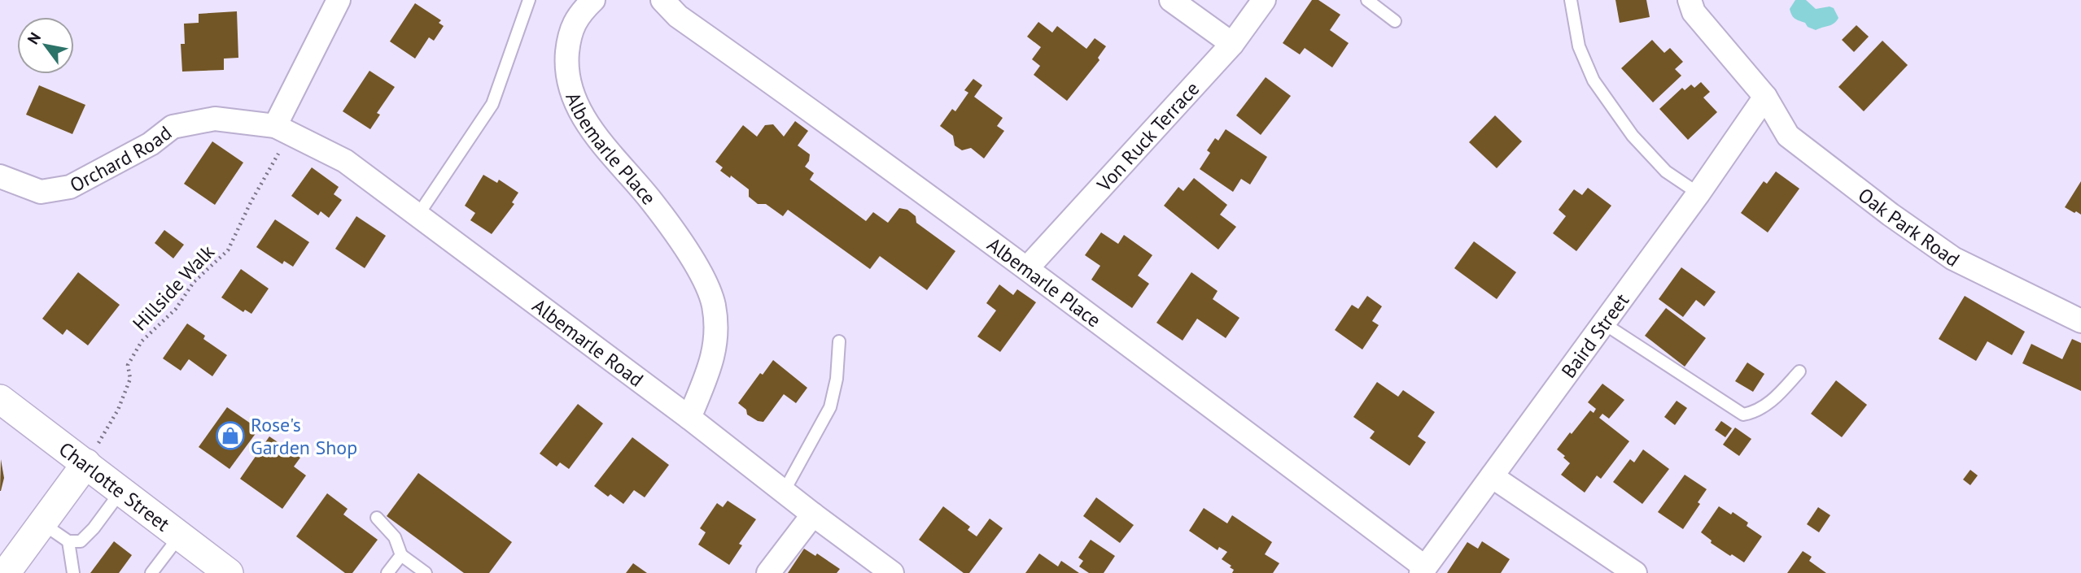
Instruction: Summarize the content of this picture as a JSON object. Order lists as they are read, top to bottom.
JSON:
{
  "streets": {
    "street": [
      "Von Ruck Terrace",
      "Albemarle Place",
      "Orchard Road",
      "Oak Park Road",
      "Baird Street",
      "Albemarle Road",
      "Charlotte Street"
    ],
    "path": ["Hillside Walk"]
  },
  "crossings": [
    ["Von Ruck Terrace", "Albemarle Place"],
    ["Albemarle Place", "Baird Street"],
    ["Albemarle Place", "Albemarle Road"],
    ["Orchard Road", "Hillside Walk"],
    ["Orchard Road", "Albemarle Road"],
    ["Oak Park Road", "Baird Street"],
    ["Hillside Walk", "Albemarle Road"],
    ["Hillside Walk", "Charlotte Street"]
  ],
  "places": {
    "shop": ["Rose's Garden Shop"]
  },
  "north": "top left"
}
